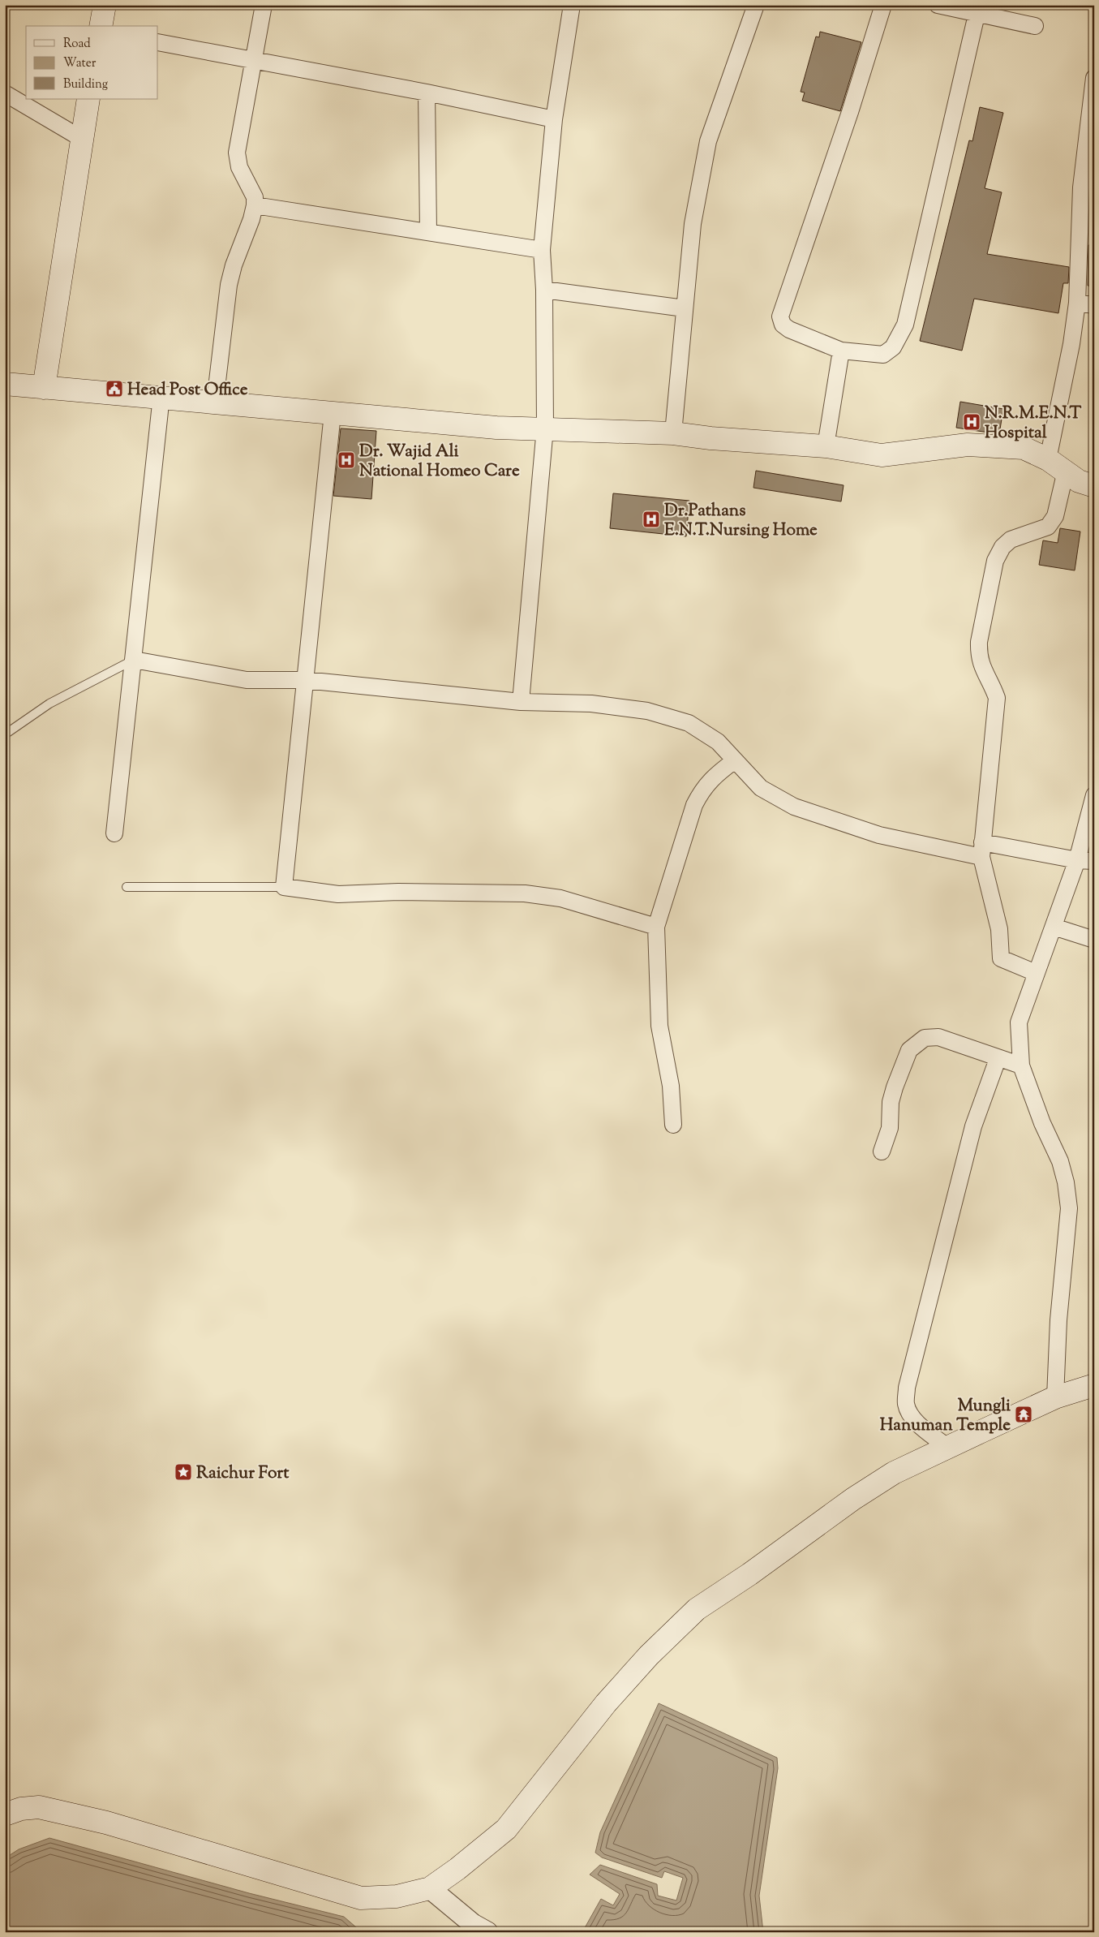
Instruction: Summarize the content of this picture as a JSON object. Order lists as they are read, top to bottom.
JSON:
{
  "places": {
    "public building": ["Head Post Office"],
    "hospital": ["N.R.M.E.N.T Hospital", "Dr. Wajid Ali National Homeo Care", "Dr.Pathans E.N.T.Nursing Home"],
    "temple": ["Mungli Hanuman Temple"],
    "place": ["Raichur Fort"]
  },
  "legend": ["Road", "Water", "Building"]
}
